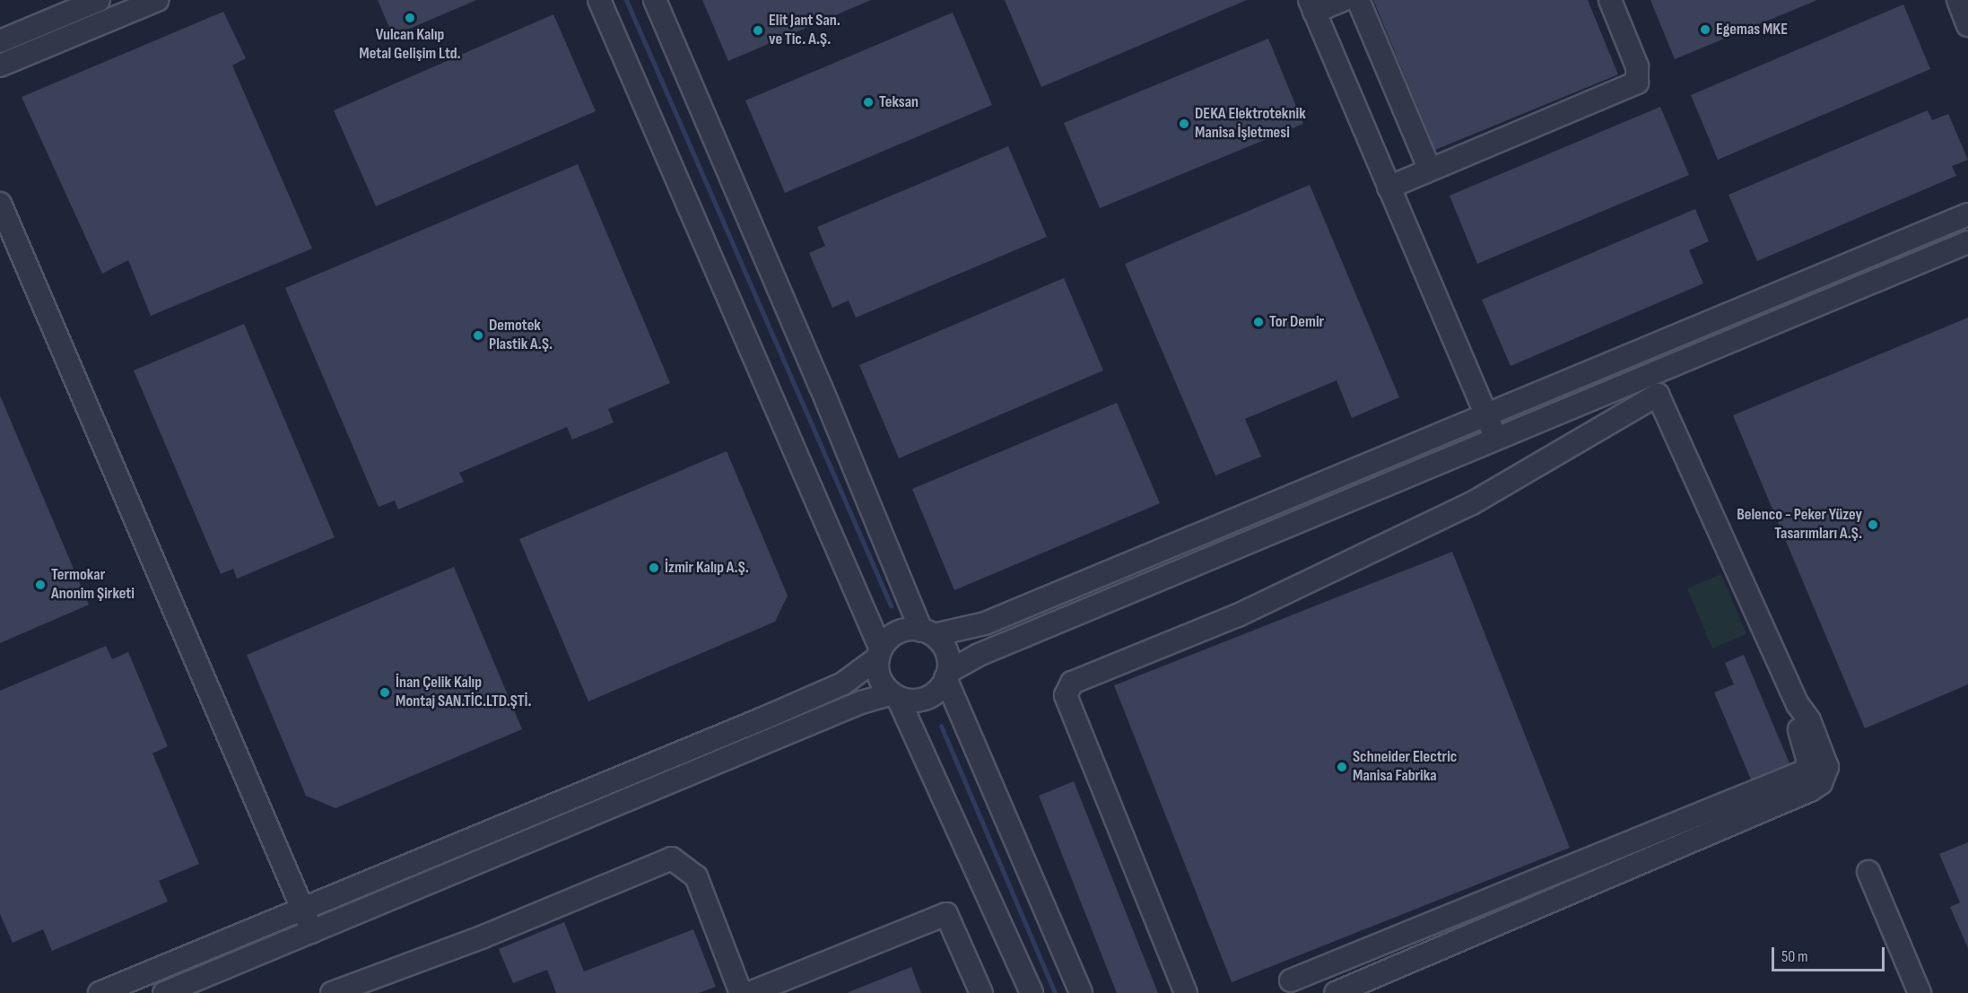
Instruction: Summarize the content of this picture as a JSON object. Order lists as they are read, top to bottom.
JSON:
{
  "places": [
    "Vulcan Kalıp Metal Gelişim Ltd.",
    "Egemas MKE",
    "Elit Jant San. ve Tic. A.Ş.",
    "Teksan",
    "DEKA Elektroteknik Manisa İşletmesi",
    "Tor Demir",
    "Demotek Plastik A.Ş.",
    "Belenco - Peker Yüzey Tasarımları A.Ş.",
    "İzmir Kalıp A.Ş.",
    "Termokar Anonim Şirketi",
    "İnan Çelik Kalıp Montaj SAN.TİC.LTD.ŞTİ.",
    "Schneider Electric Manisa Fabrika"
  ],
  "scale_bar": "50 m"
}
